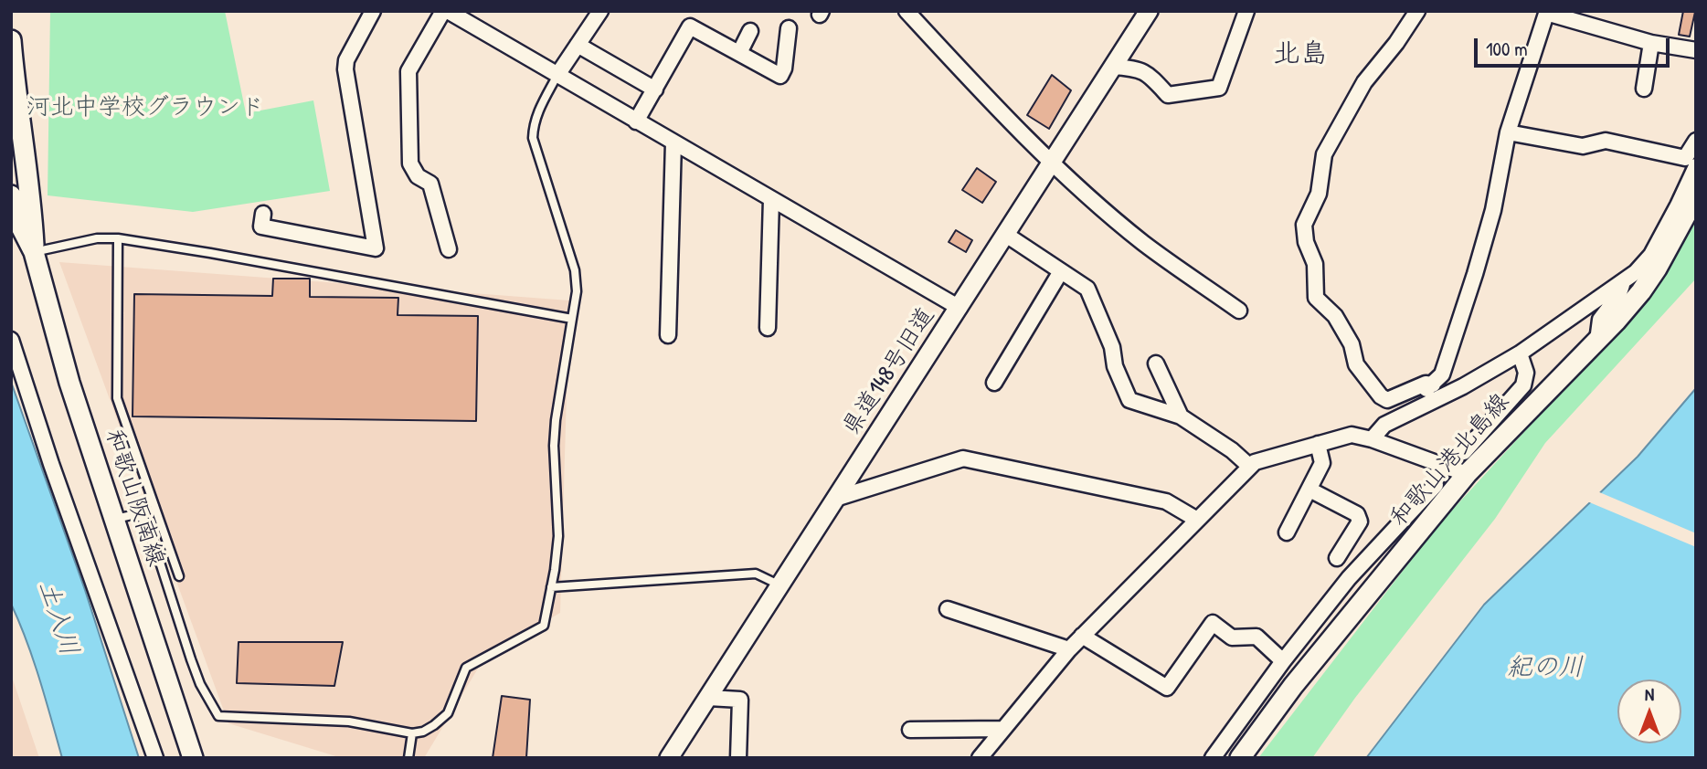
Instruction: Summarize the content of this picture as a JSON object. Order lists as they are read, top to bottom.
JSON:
{
  "streets": {
    "main road": ["和歌山港北島線", "和歌山阪南線"],
    "street": ["県道148号旧道"]
  },
  "districts": ["北島"],
  "water": ["土入川", "紀の川"],
  "parks": ["河北中学校グラウンド"],
  "scale_bar": "100 m",
  "north": "top"
}
